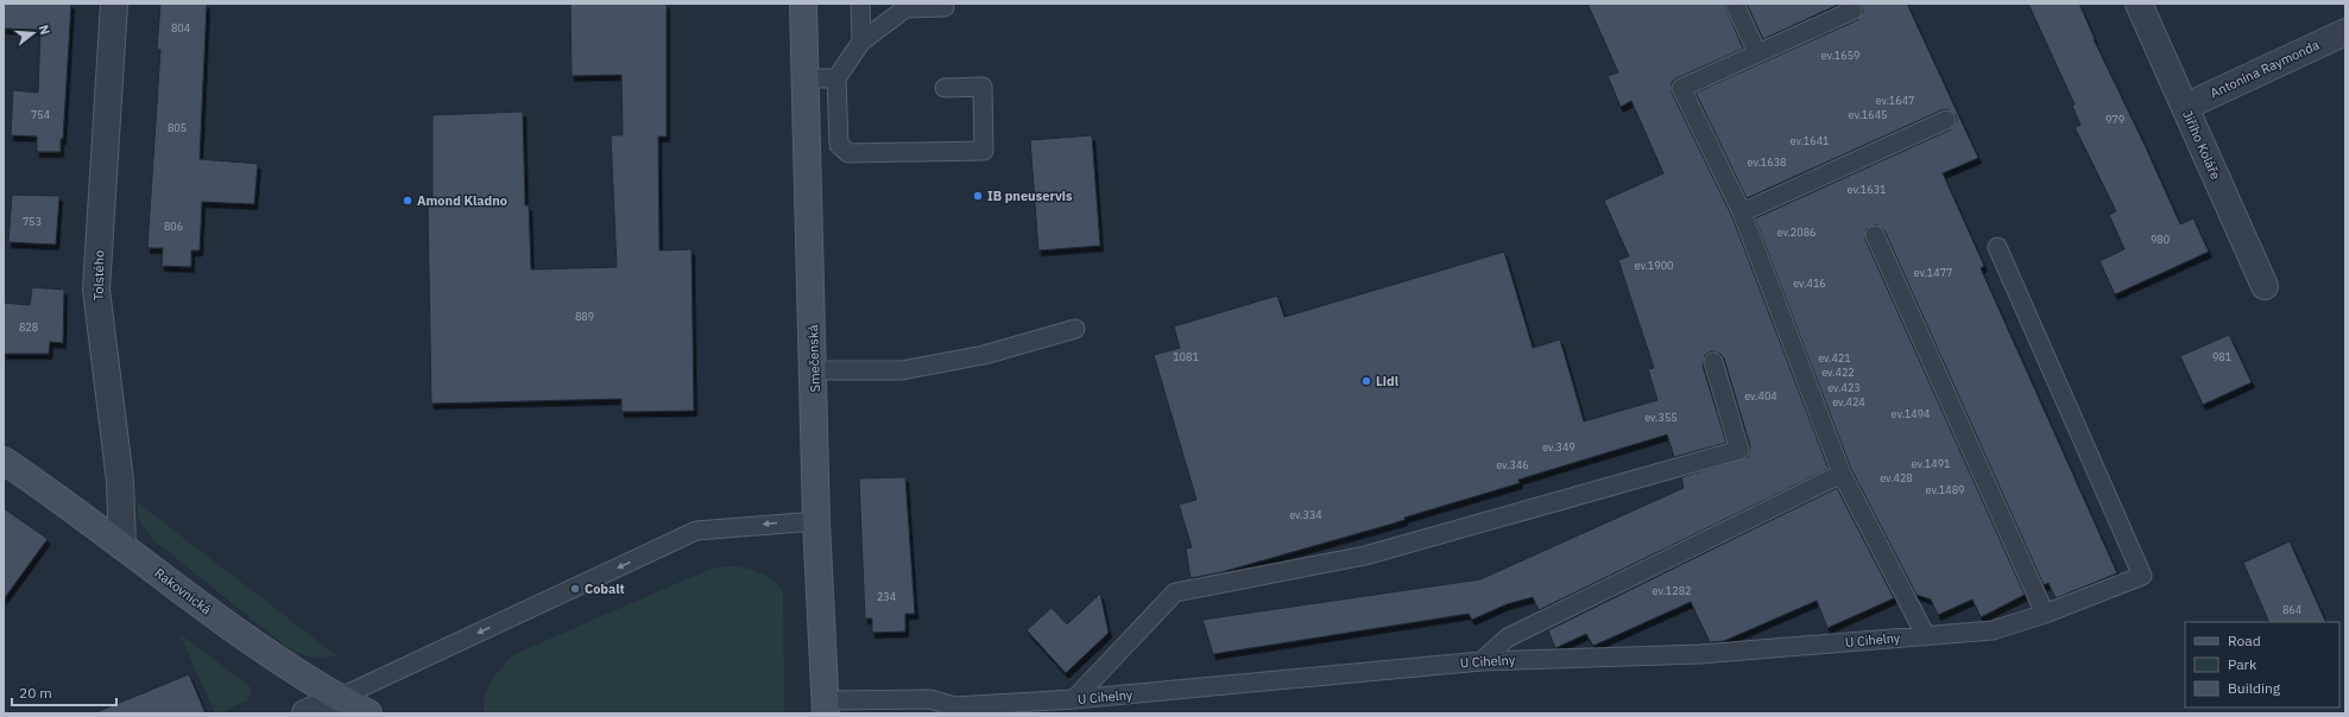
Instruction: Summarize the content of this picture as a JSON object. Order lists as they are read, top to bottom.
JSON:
{
  "streets": {
    "street": [
      "Antonína Raymonda",
      "Jiřího Koláře",
      "Tolstého",
      "Smečenská",
      "Rakovnická"
    ],
    "lane": ["U Cihelny"]
  },
  "crossings": [
    ["Antonína Raymonda", "Jiřího Koláře"],
    ["Tolstého", "Rakovnická"],
    ["Smečenská", "U Cihelny"]
  ],
  "places": [
    "IB pneuservis",
    "Amond Kladno",
    "Lidl",
    "Cobalt"
  ],
  "house_numbers": [
    "804",
    "ev.1659",
    "ev.1647",
    "754",
    "ev.1645",
    "979",
    "805",
    "ev.1641",
    "ev.1638",
    "ev.1631",
    "753",
    "806",
    "ev.2086",
    "980",
    "ev.1900",
    "ev.1477",
    "ev.416",
    "889",
    "828",
    "1081",
    "981",
    "ev.421",
    "ev.422",
    "ev.423",
    "ev.404",
    "ev.424",
    "ev.1494",
    "ev.355",
    "ev.349",
    "ev.1491",
    "ev.346",
    "ev.428",
    "ev.1489",
    "ev.334",
    "ev.1282",
    "234",
    "864"
  ],
  "legend": ["Road", "Park", "Building"],
  "scale_bar": "20 m",
  "north": "right"
}
